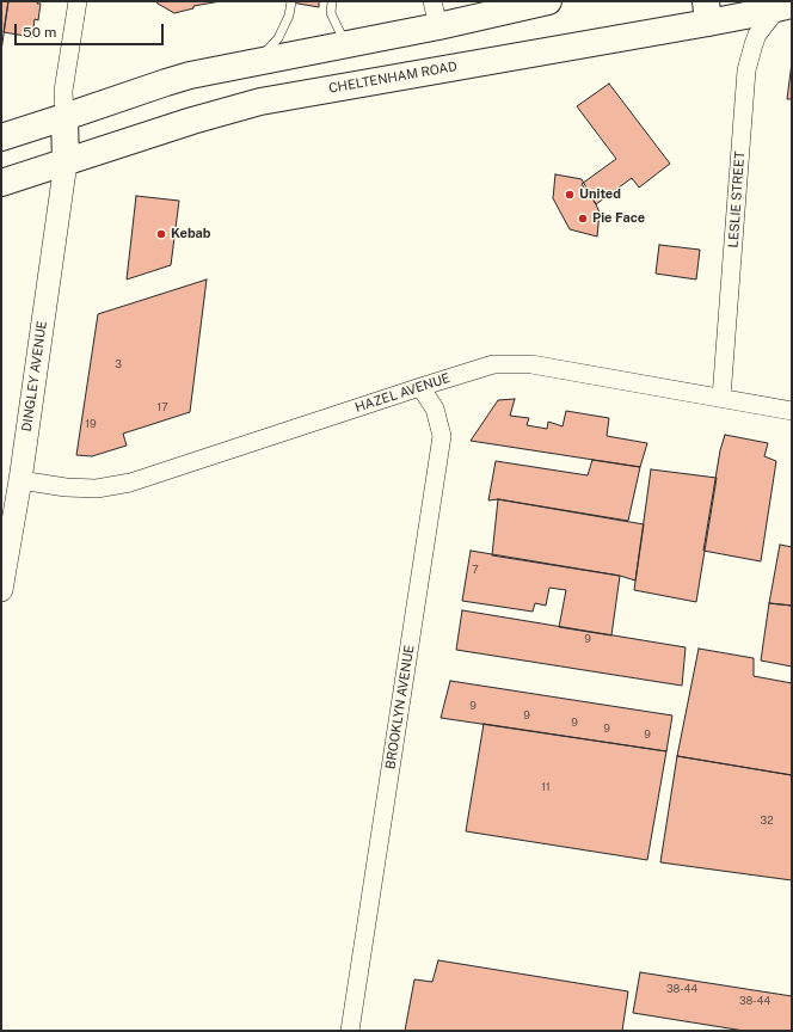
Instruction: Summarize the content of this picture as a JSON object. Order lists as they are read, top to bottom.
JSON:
{
  "streets": {
    "main road": ["CHELTENHAM ROAD"],
    "street": [
      "LESLIE STREET",
      "DINGLEY AVENUE",
      "HAZEL AVENUE",
      "BROOKLYN AVENUE"
    ]
  },
  "crossings": [
    ["CHELTENHAM ROAD", "LESLIE STREET"],
    ["CHELTENHAM ROAD", "DINGLEY AVENUE"],
    ["LESLIE STREET", "HAZEL AVENUE"],
    ["DINGLEY AVENUE", "HAZEL AVENUE"],
    ["HAZEL AVENUE", "BROOKLYN AVENUE"]
  ],
  "places": ["United", "Pie Face", "Kebab"],
  "house_numbers": [
    "3",
    "17",
    "19",
    "7",
    "9",
    "9",
    "9",
    "9",
    "9",
    "9",
    "11",
    "32",
    "38-44",
    "38-44"
  ],
  "scale_bar": "50 m"
}
